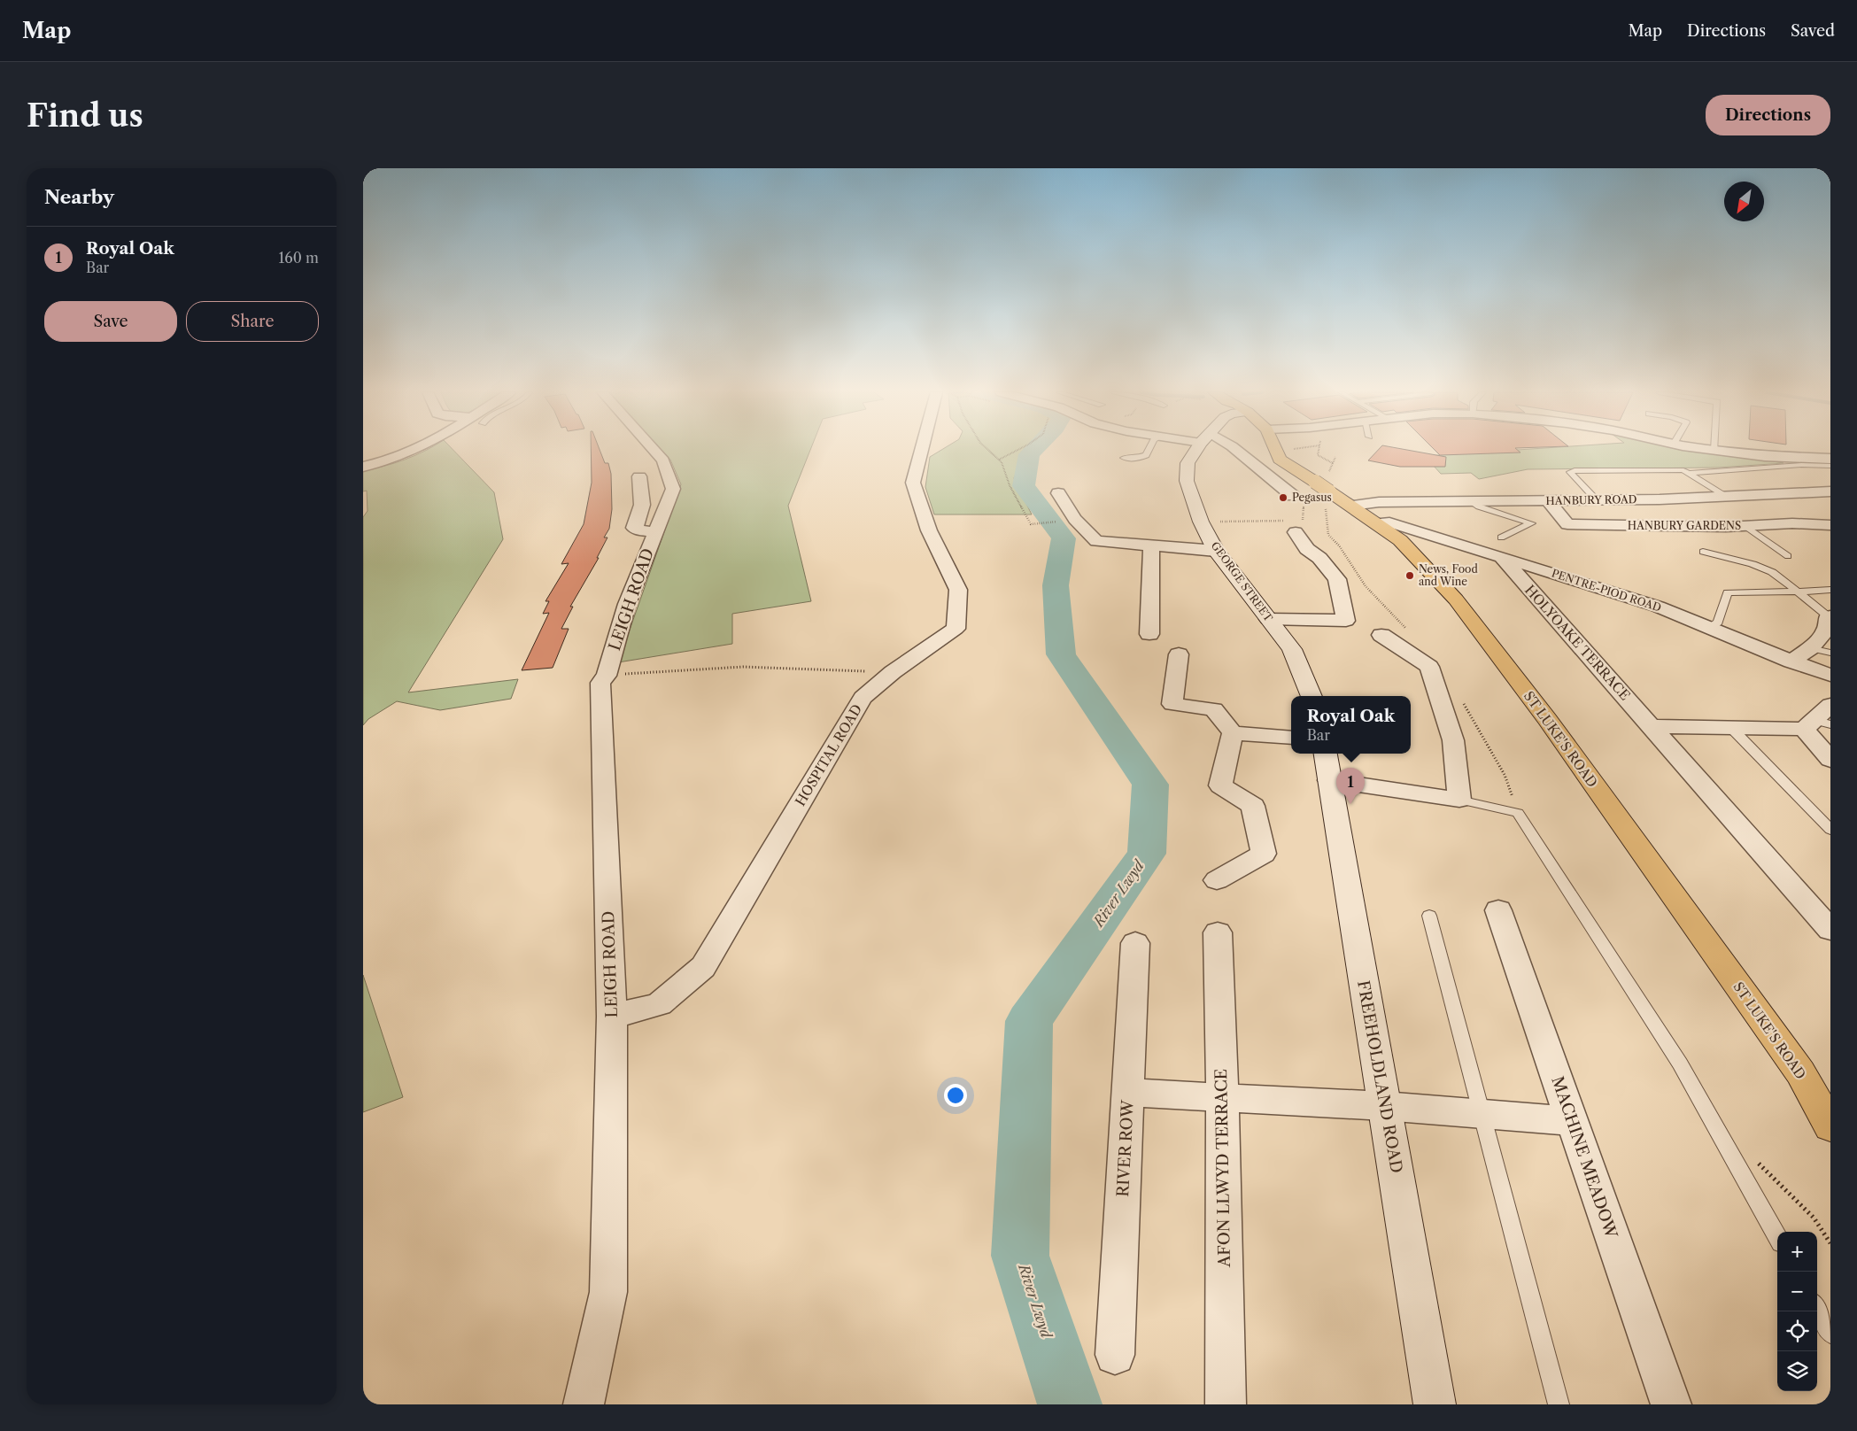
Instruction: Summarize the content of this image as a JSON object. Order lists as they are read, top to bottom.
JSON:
{
  "streets": {
    "main road": ["GEORGE STREET", "ST LUKE'S ROAD", "FREEHOLDLAND ROAD"],
    "street": [
      "HANBURY ROAD",
      "HANBURY GARDENS",
      "PENTRE-PIOD ROAD",
      "LEIGH ROAD",
      "HOLYOAKE TERRACE",
      "HOSPITAL ROAD",
      "RIVER ROW",
      "MACHINE MEADOW",
      "AFON LLWYD TERRACE"
    ]
  },
  "crossings": [
    ["HANBURY ROAD", "HANBURY GARDENS"],
    ["HANBURY ROAD", "ST LUKE'S ROAD"],
    ["PENTRE-PIOD ROAD", "HOLYOAKE TERRACE"],
    ["PENTRE-PIOD ROAD", "ST LUKE'S ROAD"],
    ["LEIGH ROAD", "HOSPITAL ROAD"]
  ],
  "water": ["River Lwyd"],
  "places": ["Pegasus", "News, Food and Wine"],
  "north": "bottom left",
  "page": {
    "header": "Map",
    "nav": ["Map", "Directions", "Saved"],
    "buttons": [
      "Directions",
      ["Save", "Share"]
    ],
    "title": "Find us",
    "heading": "Nearby",
    "list": [
      {
        "mark": "1",
        "name": "Royal Oak",
        "note": "Bar",
        "value": "160 m"
      }
    ],
    "popup": ["Royal Oak", "Bar"],
    "pins": "1",
    "map_buttons": ["+", "−"]
  }
}
